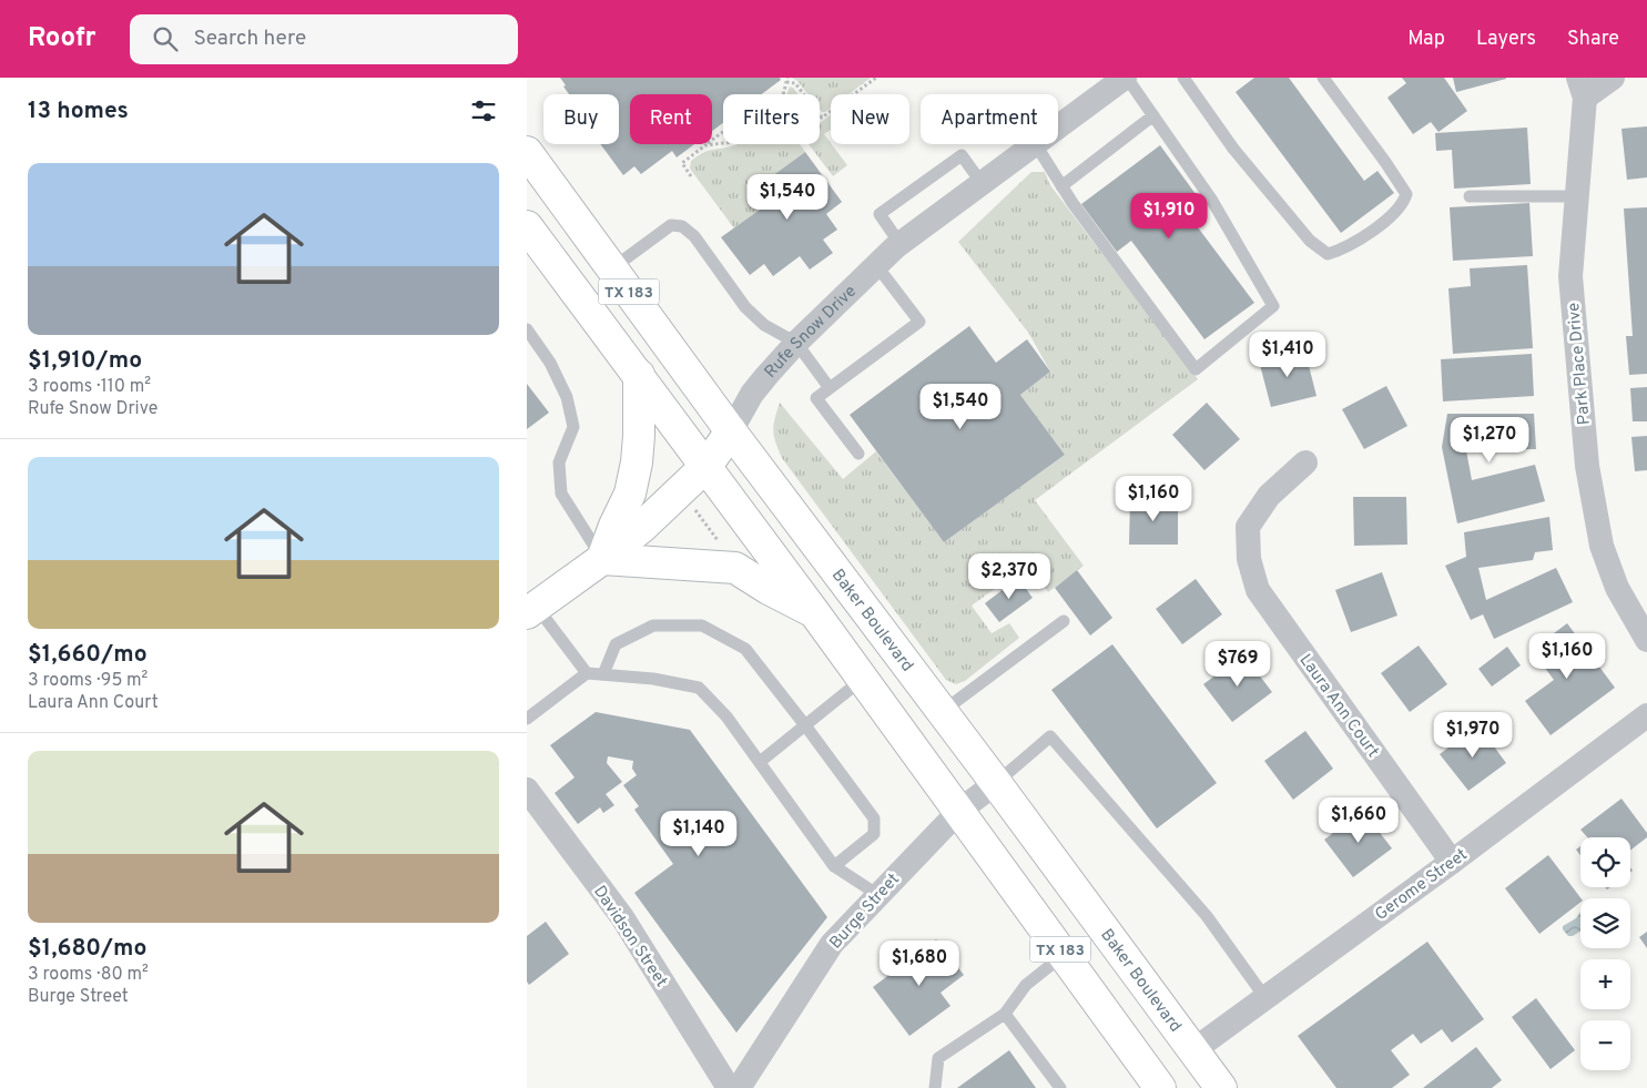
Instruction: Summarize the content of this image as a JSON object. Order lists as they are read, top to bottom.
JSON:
{
  "streets": {
    "main road": ["TX 183", "Rufe Snow Drive", "Baker Boulevard"],
    "street": [
      "Park Place Drive",
      "Laura Ann Court",
      "Gerome Street",
      "Burge Street",
      "Davidson Street"
    ]
  },
  "crossings": [
    ["TX 183", "Rufe Snow Drive"],
    ["TX 183", "Burge Street"],
    ["Rufe Snow Drive", "Baker Boulevard"],
    ["Baker Boulevard", "Gerome Street"],
    ["Baker Boulevard", "Burge Street"],
    ["Laura Ann Court", "Gerome Street"]
  ],
  "page": {
    "header": "Roofr",
    "search": "Search here",
    "nav": ["Map", "Layers", "Share"],
    "heading": "13 homes",
    "chip": [
      "Buy",
      "Rent",
      "Filters",
      "New",
      "Apartment"
    ],
    "list": [
      {
        "name": "$1,910/mo",
        "note": "3 rooms · 110 m² · Rufe Snow Drive"
      },
      {
        "name": "$1,660/mo",
        "note": "3 rooms · 95 m² · Laura Ann Court"
      },
      {
        "name": "$1,680/mo",
        "note": "3 rooms · 80 m² · Burge Street"
      }
    ],
    "price": [
      "$1,540",
      "$1,910",
      "$1,410",
      "$1,540",
      "$1,270",
      "$1,160",
      "$2,370",
      "$1,160",
      "$769",
      "$1,970",
      "$1,660",
      "$1,140",
      "$1,680"
    ],
    "map_buttons": ["+", "−"]
  }
}
